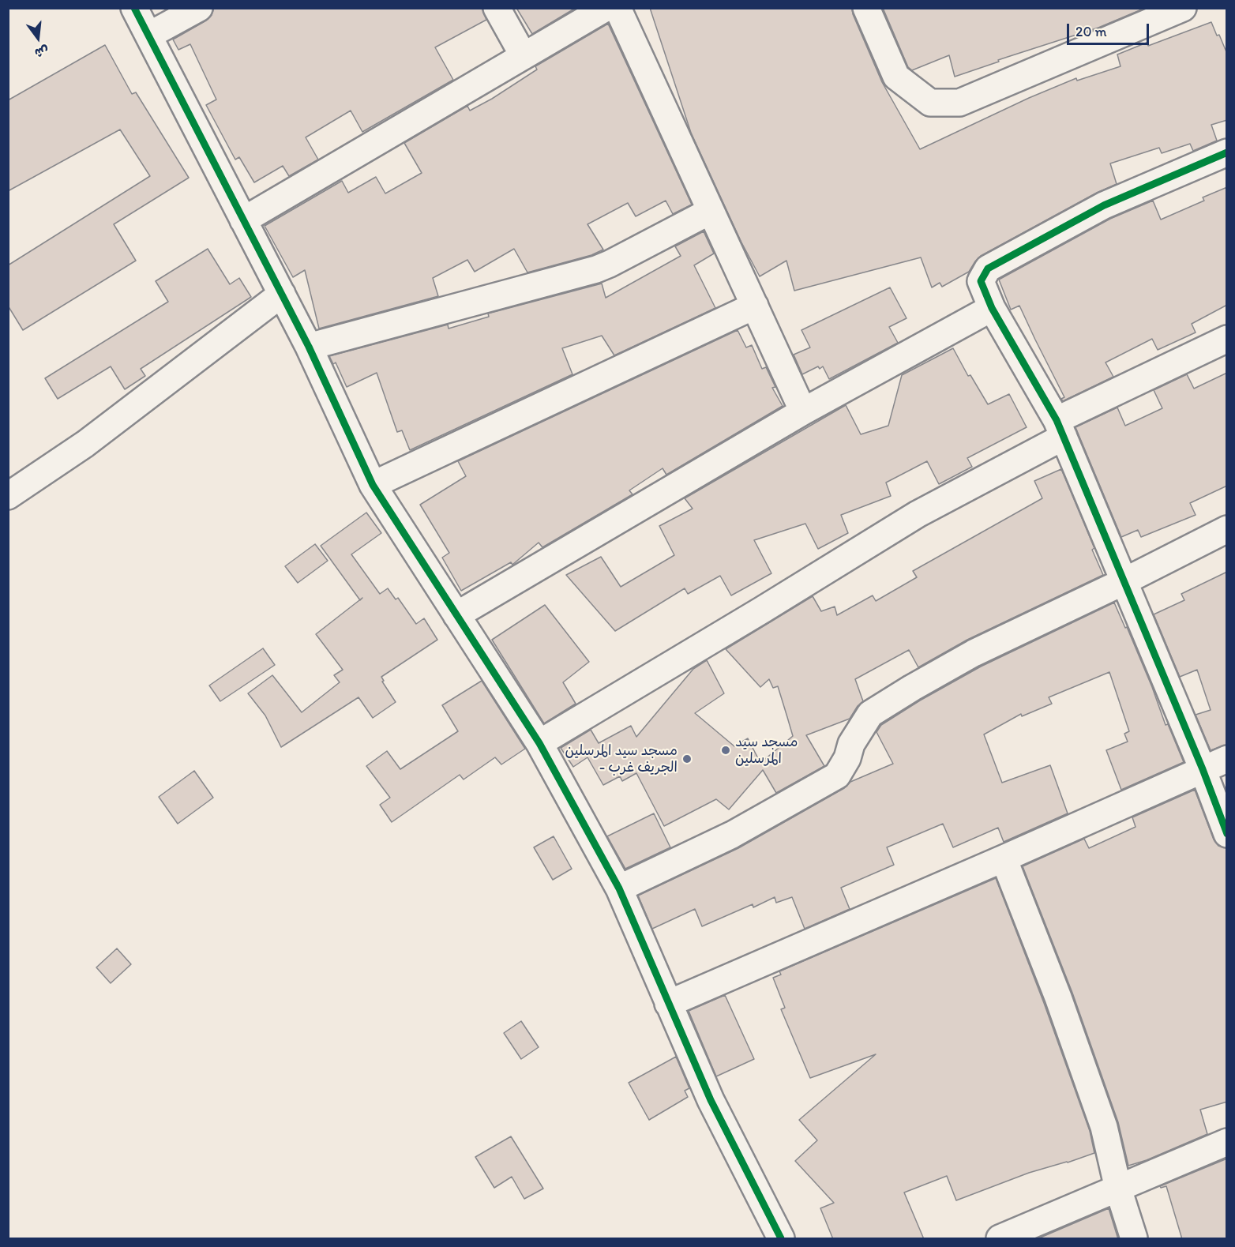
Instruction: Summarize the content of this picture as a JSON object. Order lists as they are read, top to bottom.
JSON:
{
  "places": ["مسجد سيد المرسلين", "مسجد سيد المرسلين - الجريف غرب"],
  "scale_bar": "20 m",
  "north": "bottom"
}
